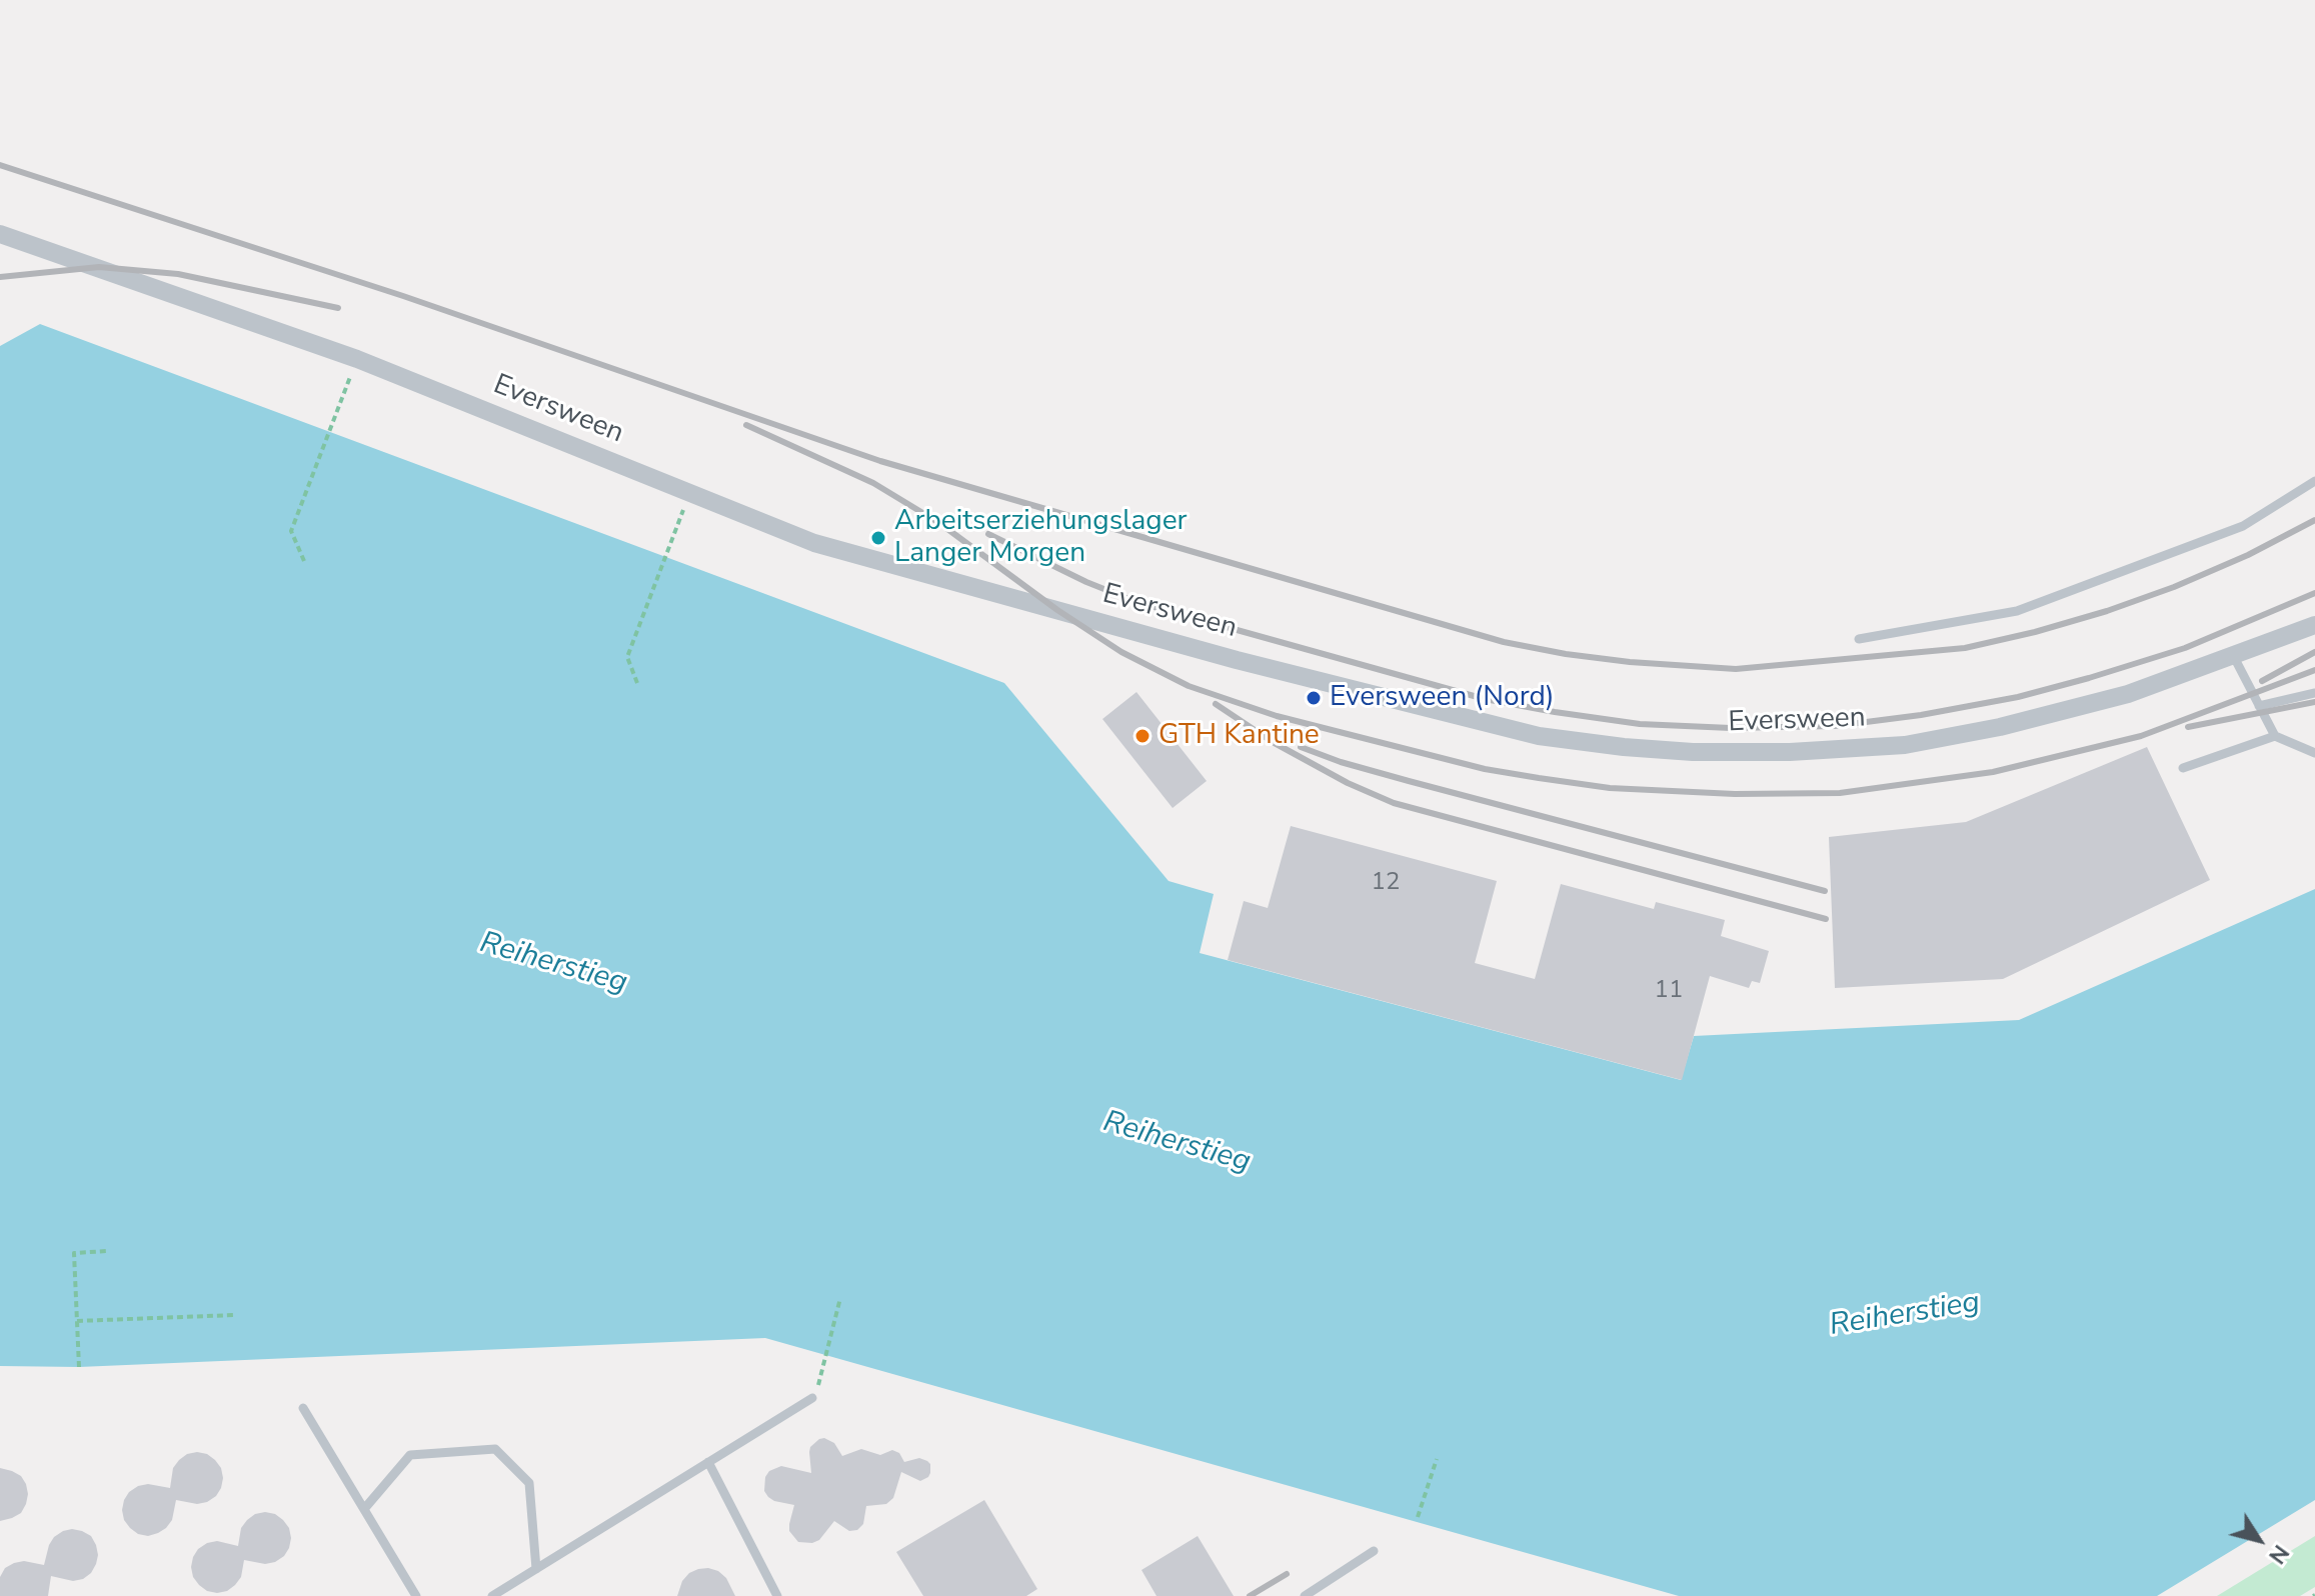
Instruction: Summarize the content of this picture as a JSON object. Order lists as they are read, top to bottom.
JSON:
{
  "streets": {
    "street": ["Eversween"]
  },
  "water": ["Reiherstieg"],
  "places": ["Arbeitserziehungslager Langer Morgen", "Eversween (Nord)", "GTH Kantine"],
  "house_numbers": ["12", "11"],
  "north": "bottom right"
}
